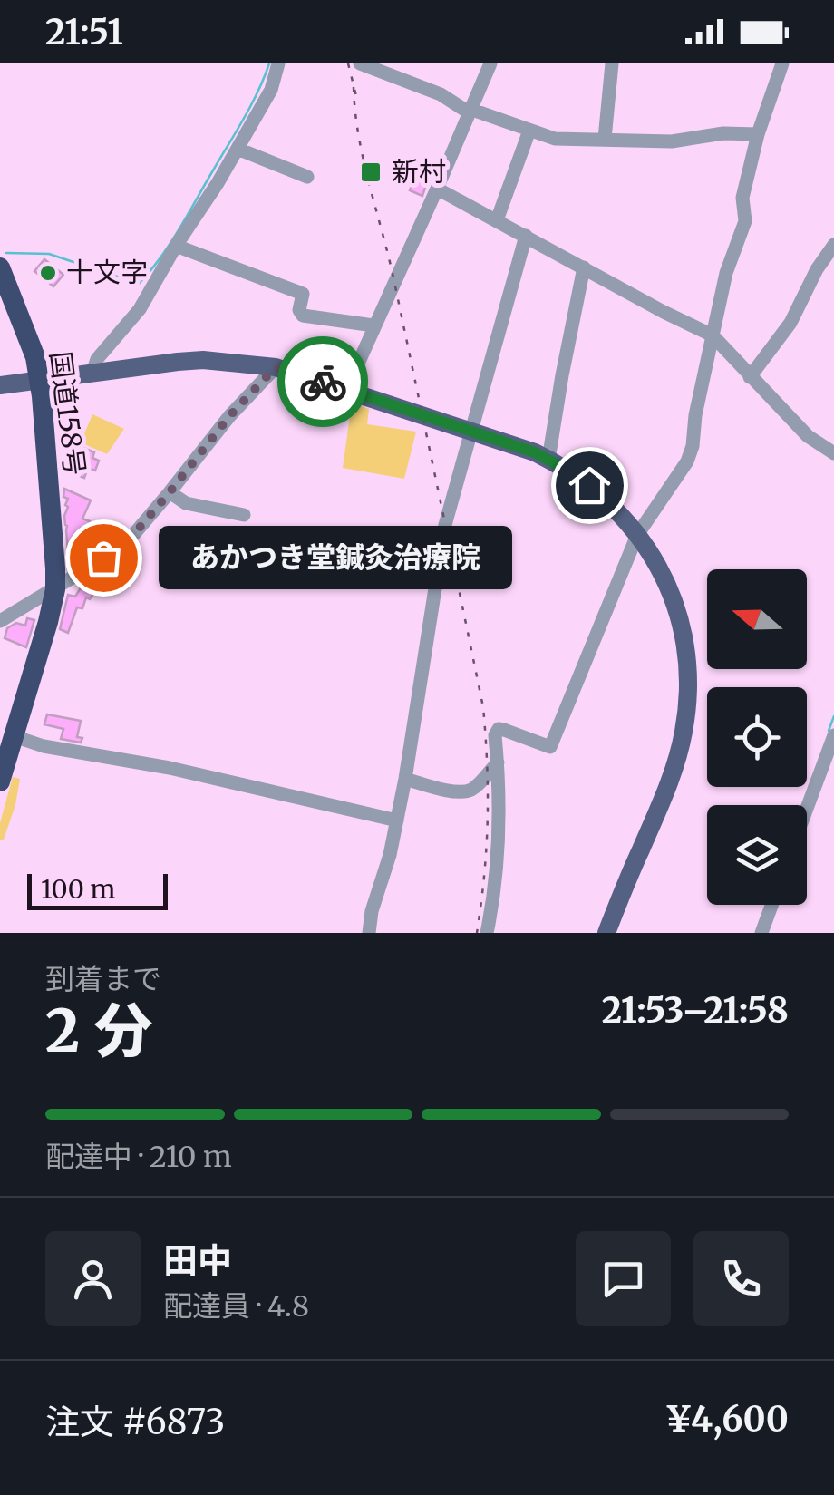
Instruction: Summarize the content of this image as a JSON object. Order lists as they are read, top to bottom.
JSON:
{
  "streets": {
    "highway": ["国道158号"]
  },
  "places": {
    "transit": ["新村"],
    "other": ["十文字", "あかつき堂鍼灸治療院"]
  },
  "scale_bar": "100 m",
  "north": "left",
  "page": {
    "status": "21:51",
    "bubble": "あかつき堂鍼灸治療院",
    "scale": "100 m",
    "heading": ["2 分", "到着まで", "21:53–21:58"],
    "panel": [
      "田中",
      "配達員 · 4.8",
      "注文 #6873",
      "¥4,600"
    ],
    "bar": "配達中 · 210 m"
  }
}
